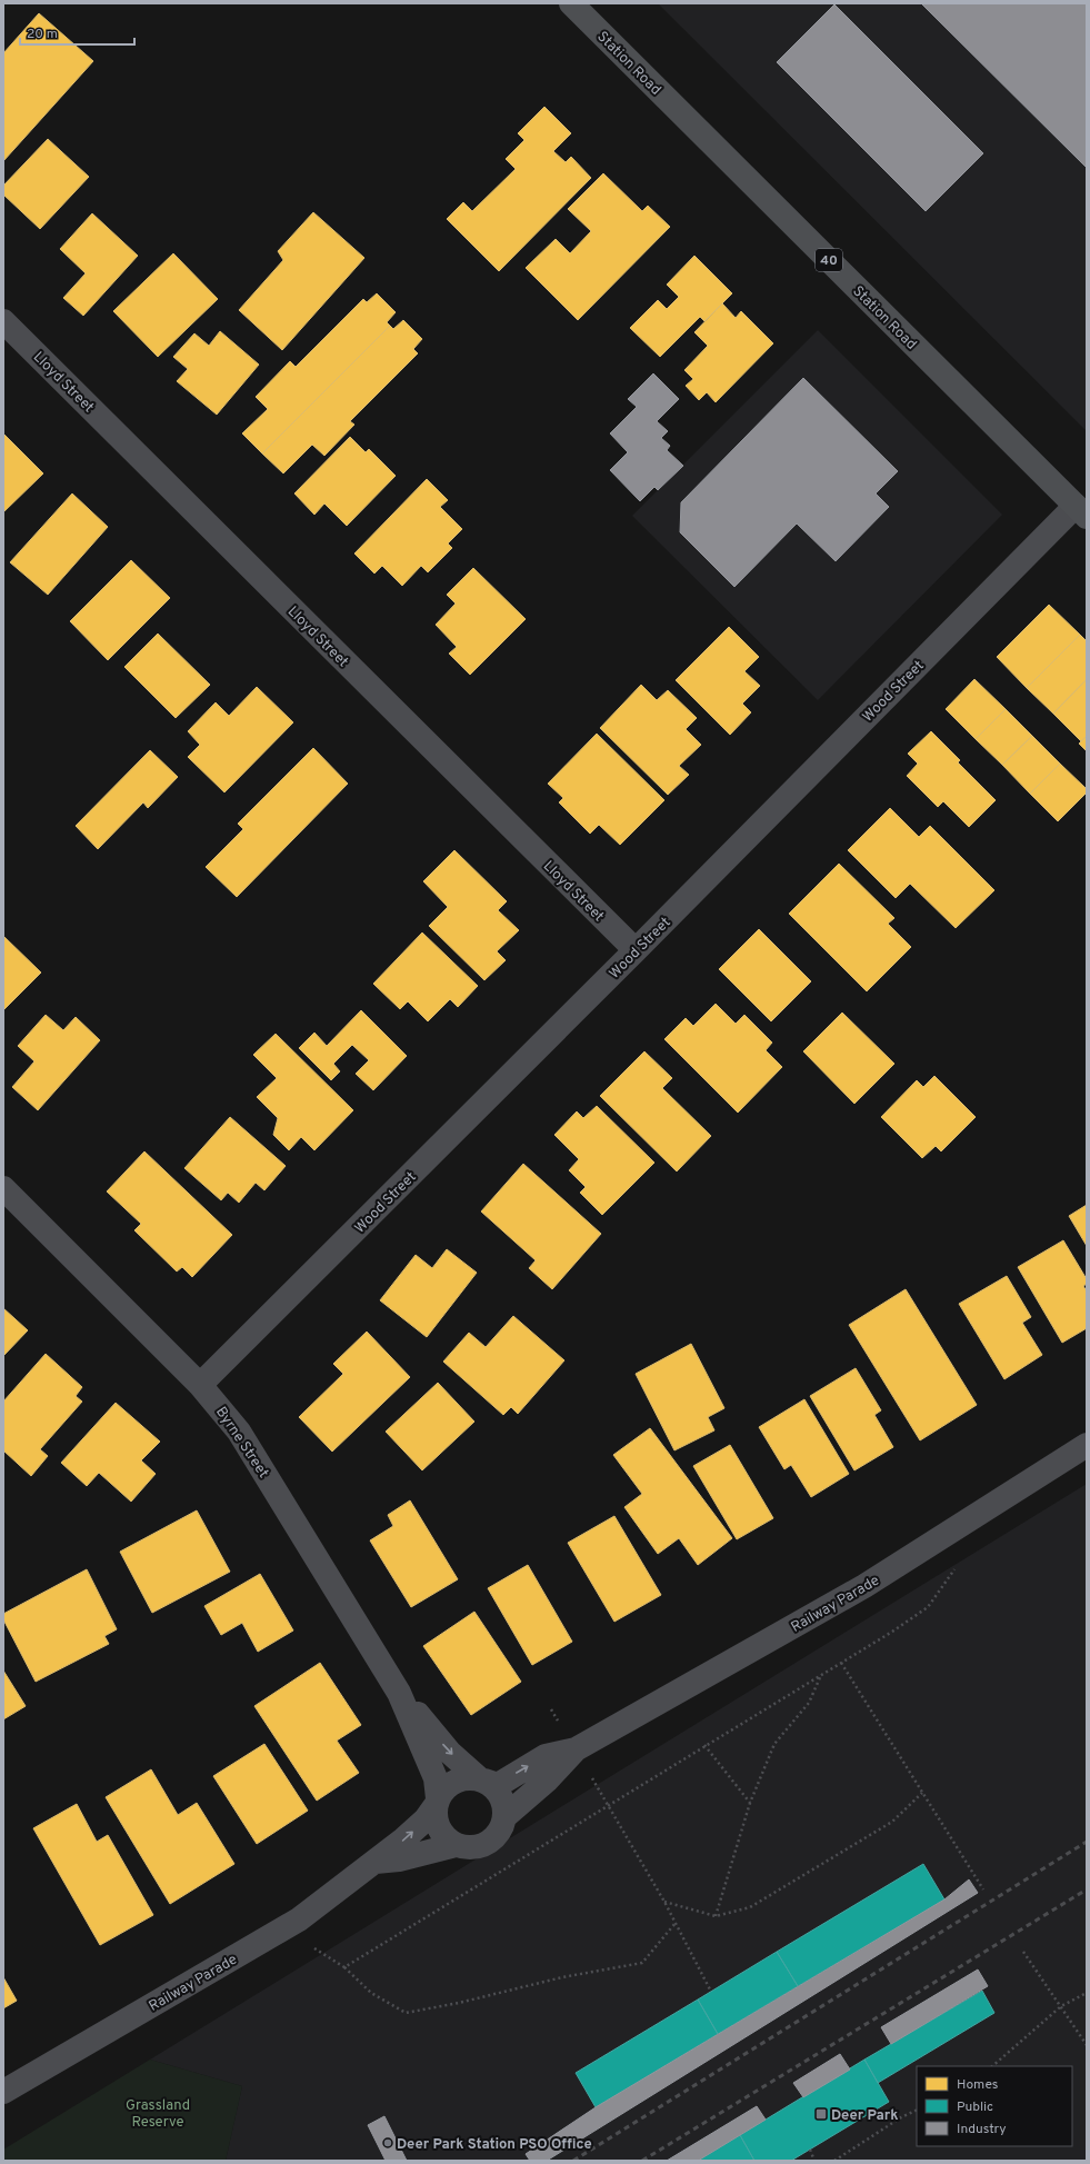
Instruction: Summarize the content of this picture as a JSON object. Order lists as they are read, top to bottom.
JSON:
{
  "streets": {
    "main road": ["Station Road", "40"],
    "street": [
      "Lloyd Street",
      "Wood Street",
      "Byrne Street",
      "Railway Parade"
    ]
  },
  "crossings": [
    ["Station Road", "Wood Street"],
    ["Lloyd Street", "Wood Street"],
    ["Wood Street", "Byrne Street"],
    ["Byrne Street", "Railway Parade"]
  ],
  "parks": ["Grassland Reserve"],
  "places": {
    "transit": ["Deer Park"],
    "other": ["Deer Park Station PSO Office"]
  },
  "legend": ["Homes", "Public", "Industry"],
  "scale_bar": "20 m"
}
